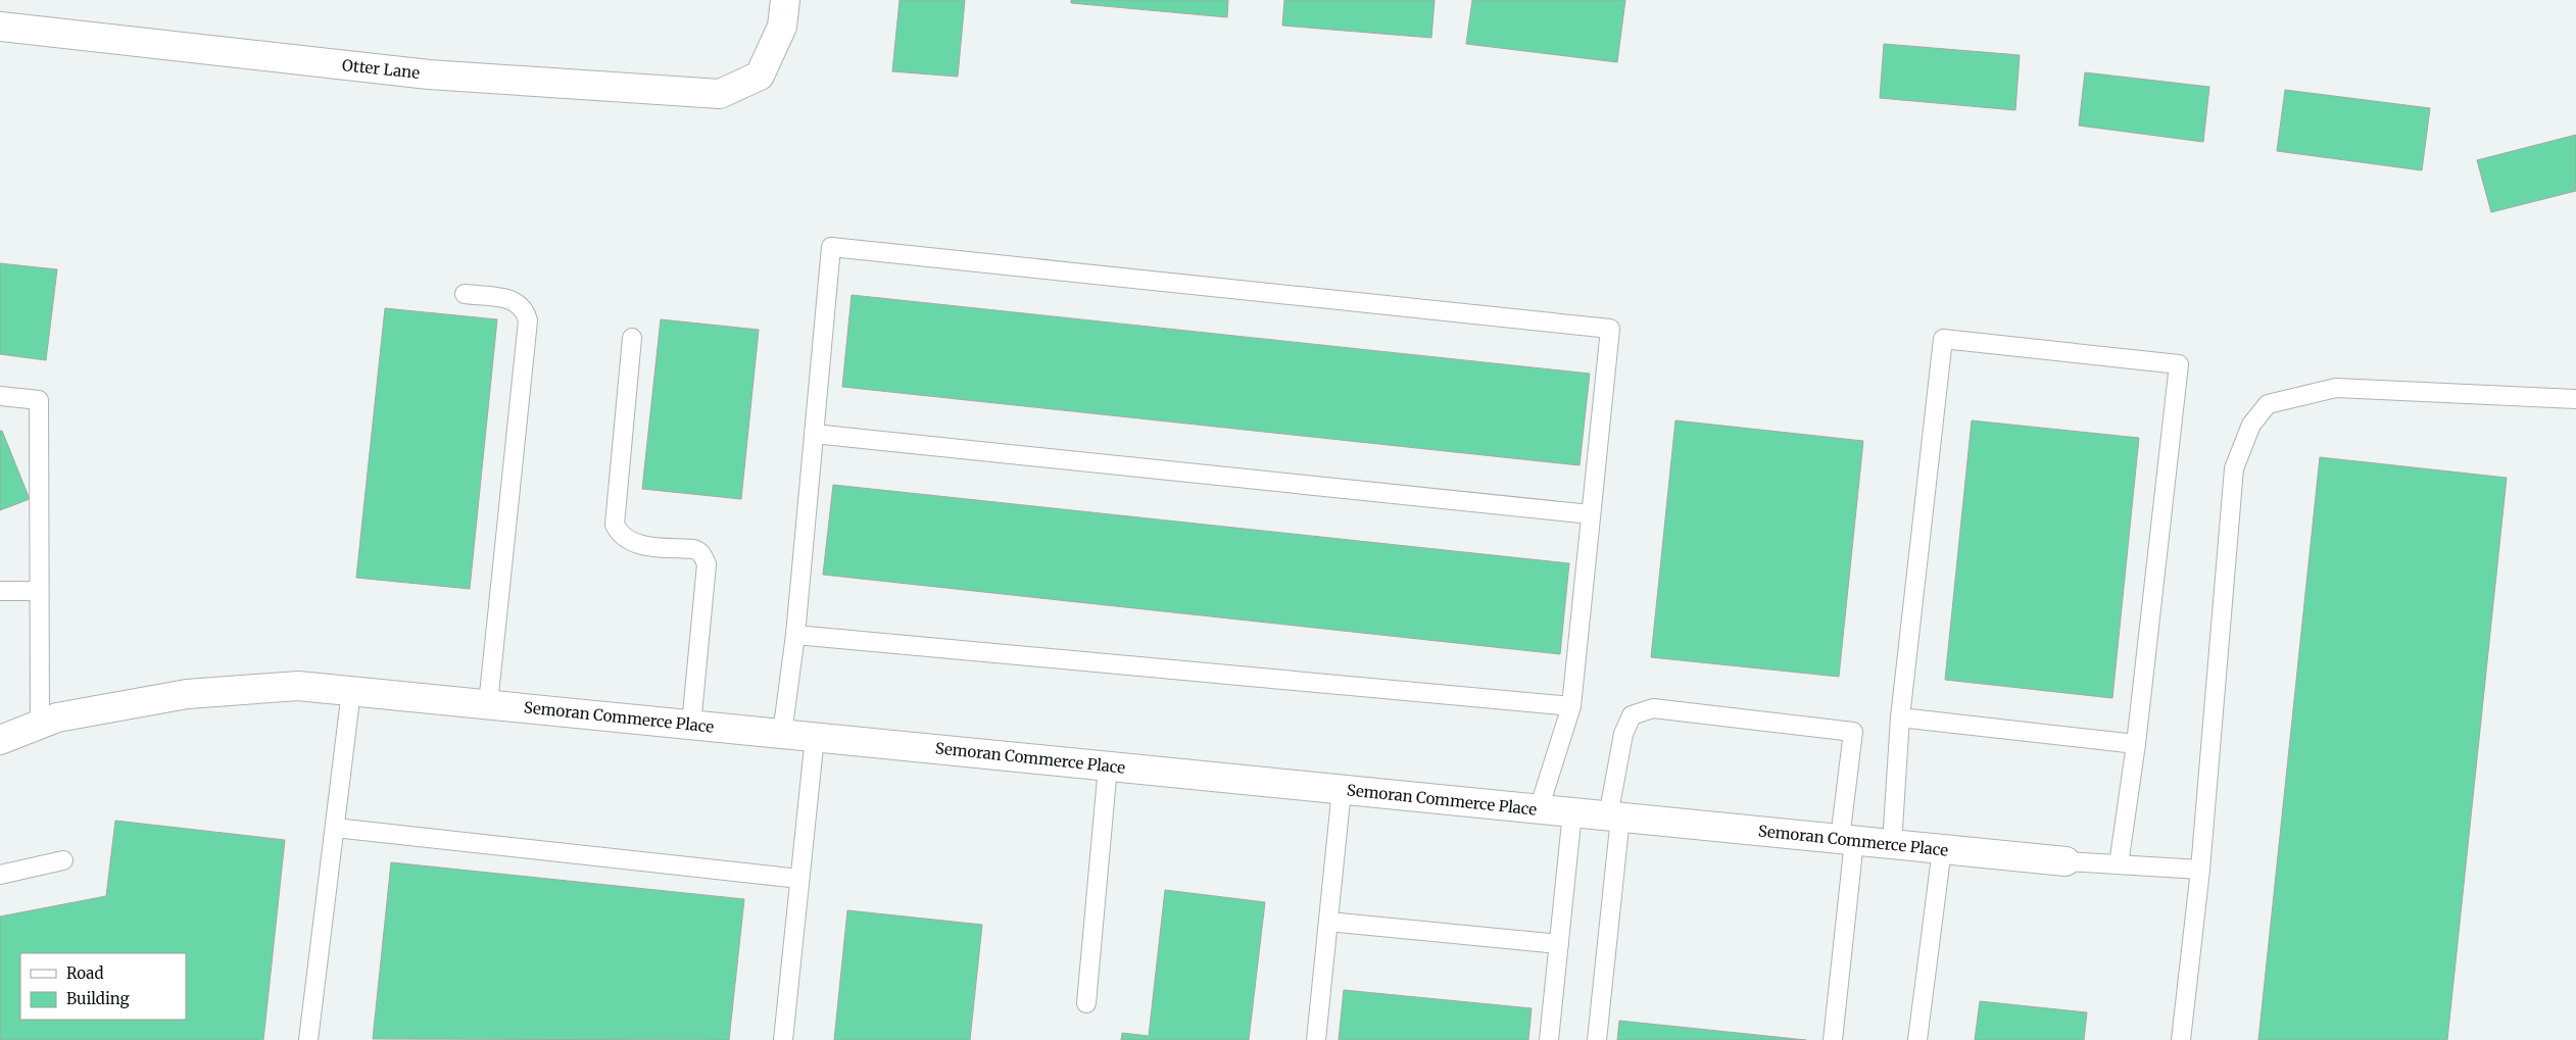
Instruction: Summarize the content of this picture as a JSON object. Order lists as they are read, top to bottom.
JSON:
{
  "streets": {
    "street": ["Otter Lane", "Semoran Commerce Place"]
  },
  "legend": ["Road", "Building"]
}
